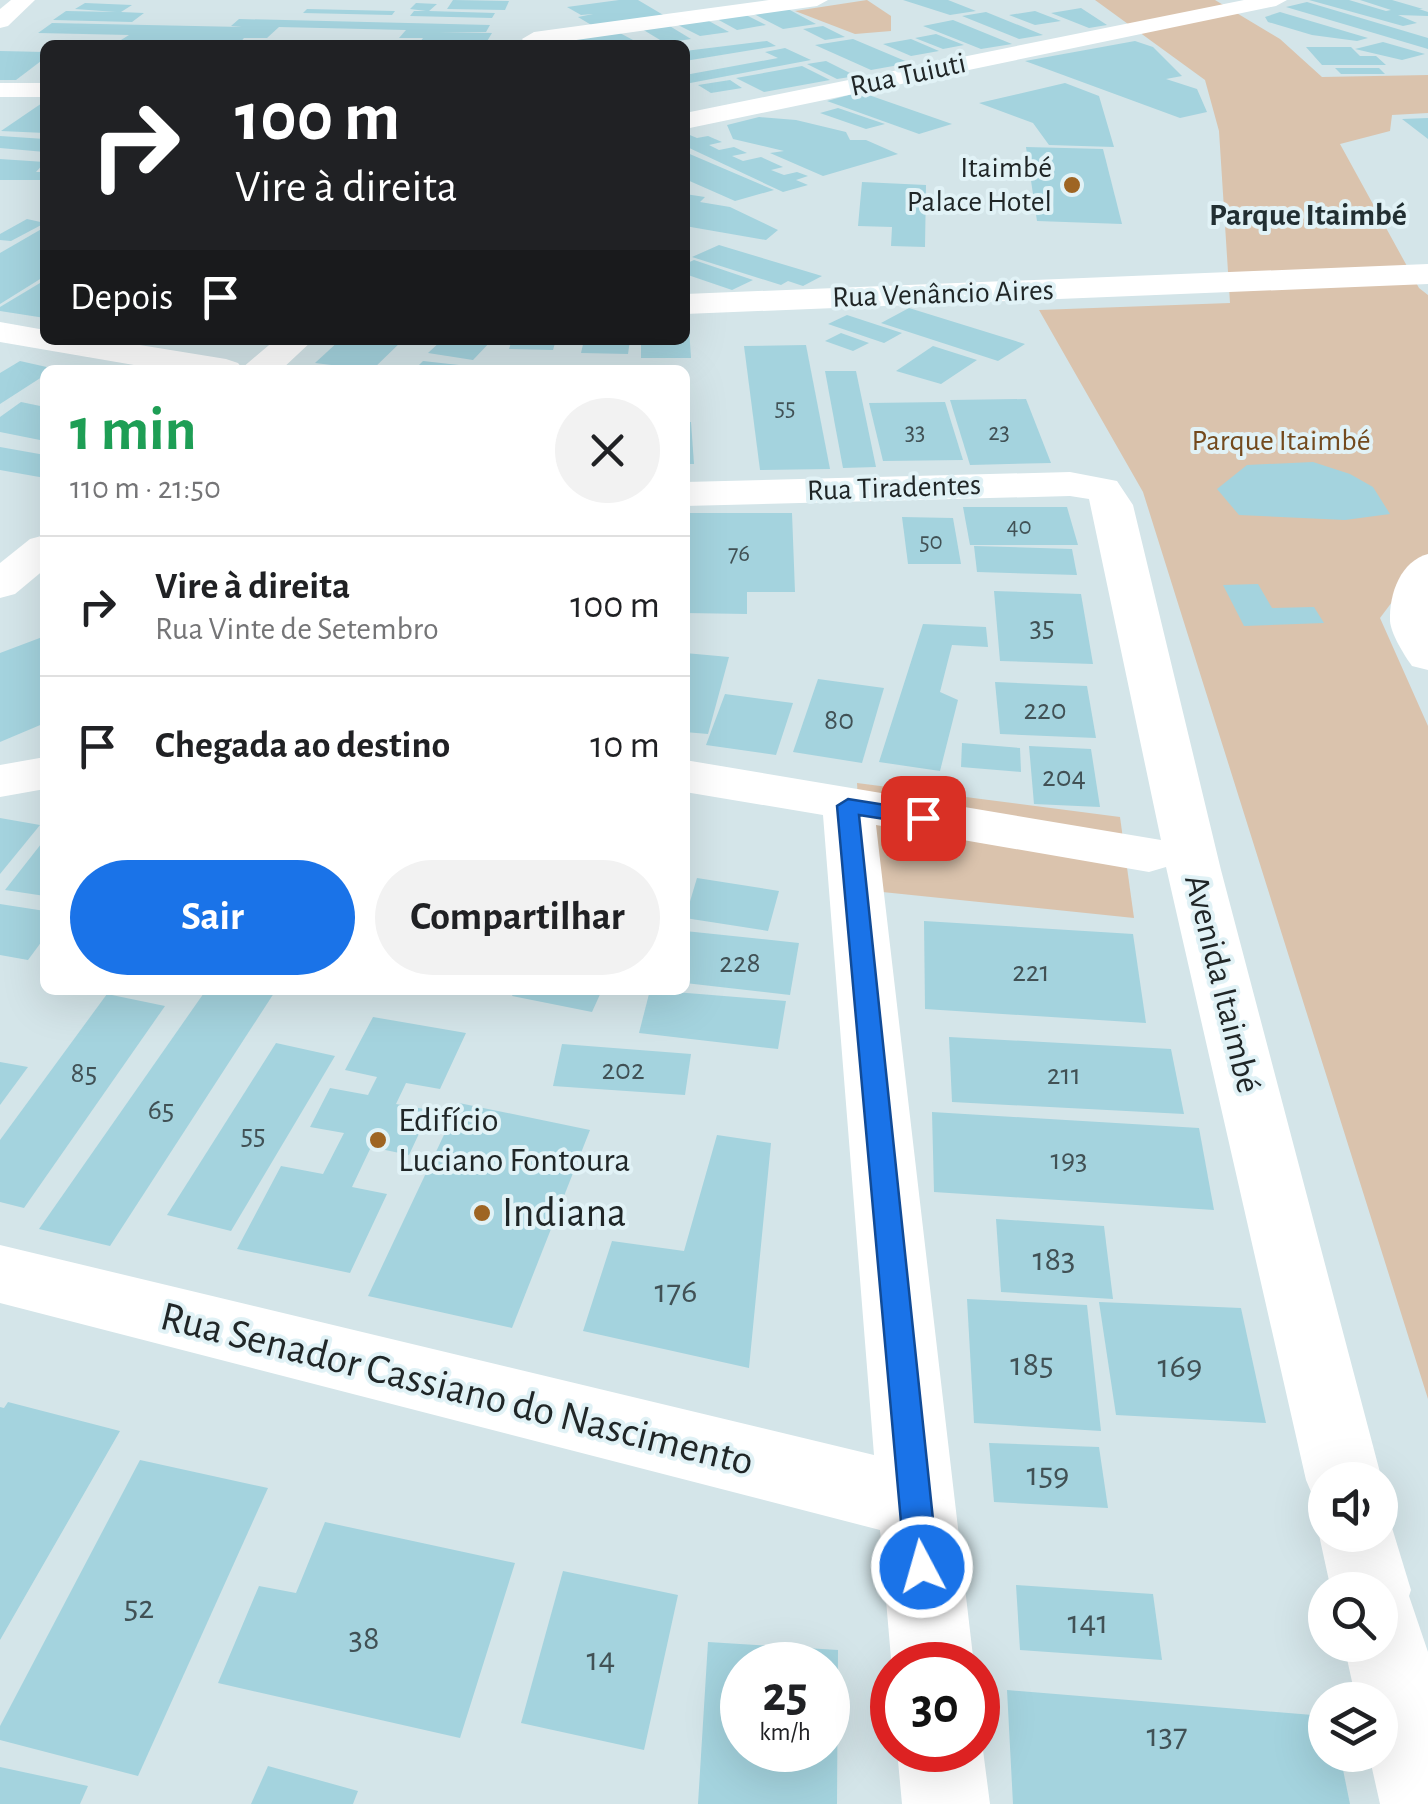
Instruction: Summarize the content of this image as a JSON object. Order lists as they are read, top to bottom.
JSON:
{
  "streets": {
    "street": [
      "Rua Tuiuti",
      "Rua Venâncio Aires",
      "Rua Tiradentes",
      "Avenida Itaimbé",
      "Rua Senador Cassiano do Nascimento"
    ]
  },
  "crossings": [
    ["Rua Tiradentes", "Avenida Itaimbé"]
  ],
  "districts": ["Parque Itaimbé"],
  "parks": ["Parque Itaimbé"],
  "places": ["Itaimbé Palace Hotel", "Edifício Luciano Fontoura", "Indiana"],
  "house_numbers": [
    "55",
    "33",
    "23",
    "40",
    "50",
    "76",
    "35",
    "220",
    "80",
    "204",
    "228",
    "221",
    "202",
    "85",
    "211",
    "65",
    "55",
    "193",
    "183",
    "176",
    "185",
    "169",
    "159",
    "52",
    "141",
    "38",
    "14",
    "137"
  ],
  "page": {
    "turn": ["100 m", "Vire à direita"],
    "then": "Depois",
    "heading": ["1 min", "110 m · 21:50"],
    "list": [
      {
        "name": "Vire à direita",
        "note": "Rua Vinte de Setembro",
        "value": "100 m"
      },
      {
        "name": "Chegada ao destino",
        "value": "10 m"
      }
    ],
    "buttons": ["Sair", "Compartilhar"],
    "speed": "25 km/h",
    "limit": "30"
  }
}
